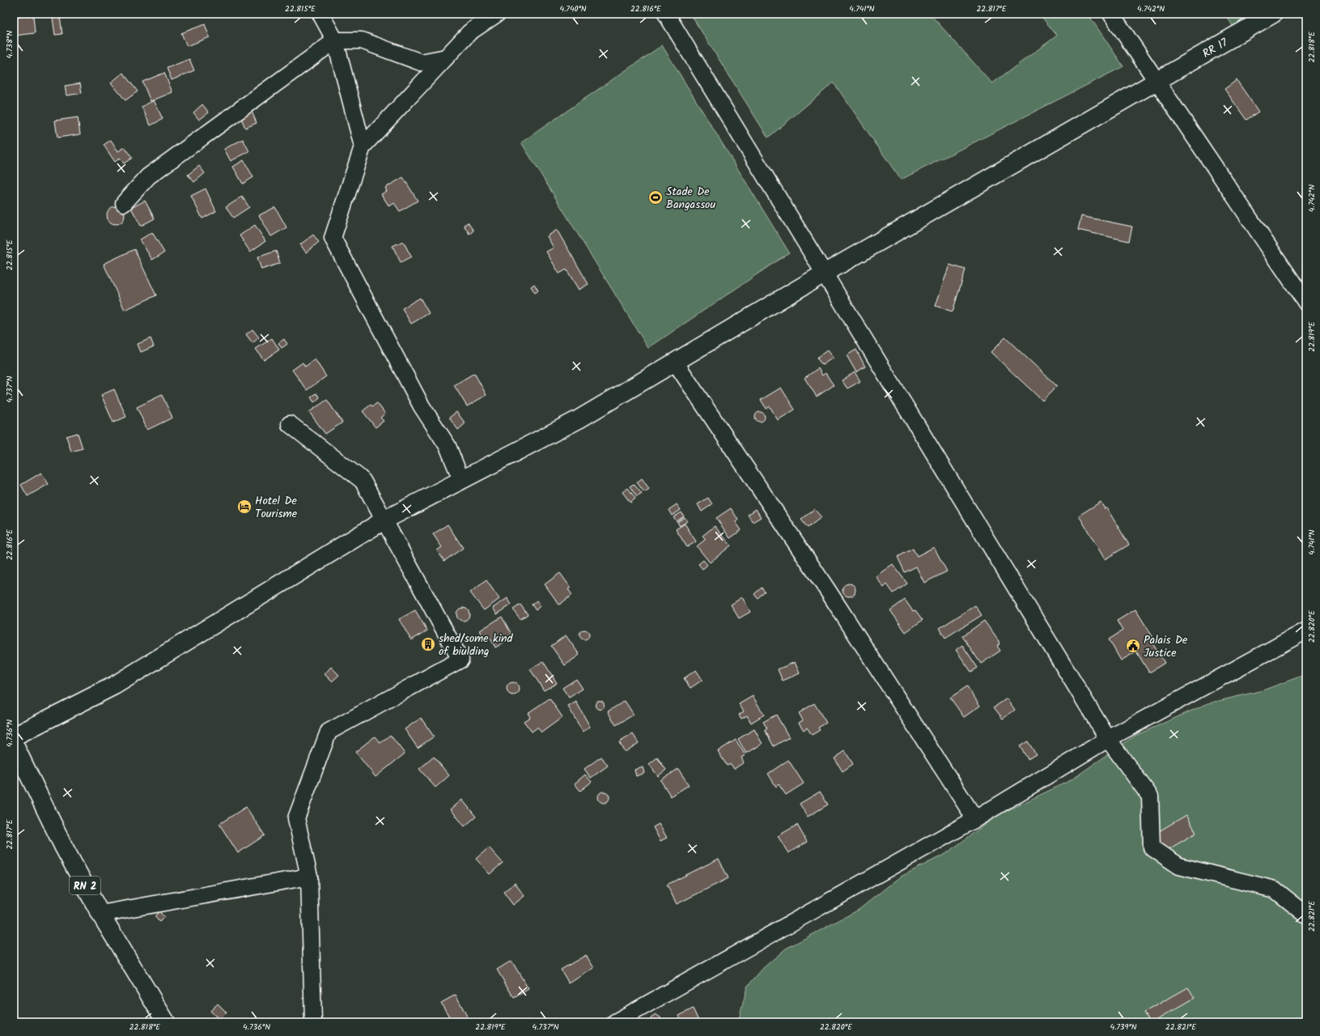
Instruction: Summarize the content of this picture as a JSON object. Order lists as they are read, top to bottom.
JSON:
{
  "streets": {
    "main road": ["RR 17", "RN 2"]
  },
  "places": {
    "sports": ["Stade De Bangassou"],
    "hotel": ["Hotel De Tourisme"],
    "building": ["shed/some kind of biulding"],
    "public building": ["Palais De Justice"]
  },
  "coordinates": [
    "22.815°E",
    "4.740°N",
    "22.816°E",
    "4.741°N",
    "22.817°E",
    "4.742°N",
    "4.738°N",
    "22.818°E",
    "22.819°E",
    "4.737°N",
    "22.820°E",
    "4.736°N",
    "22.821°E",
    "4.739°N"
  ]
}
